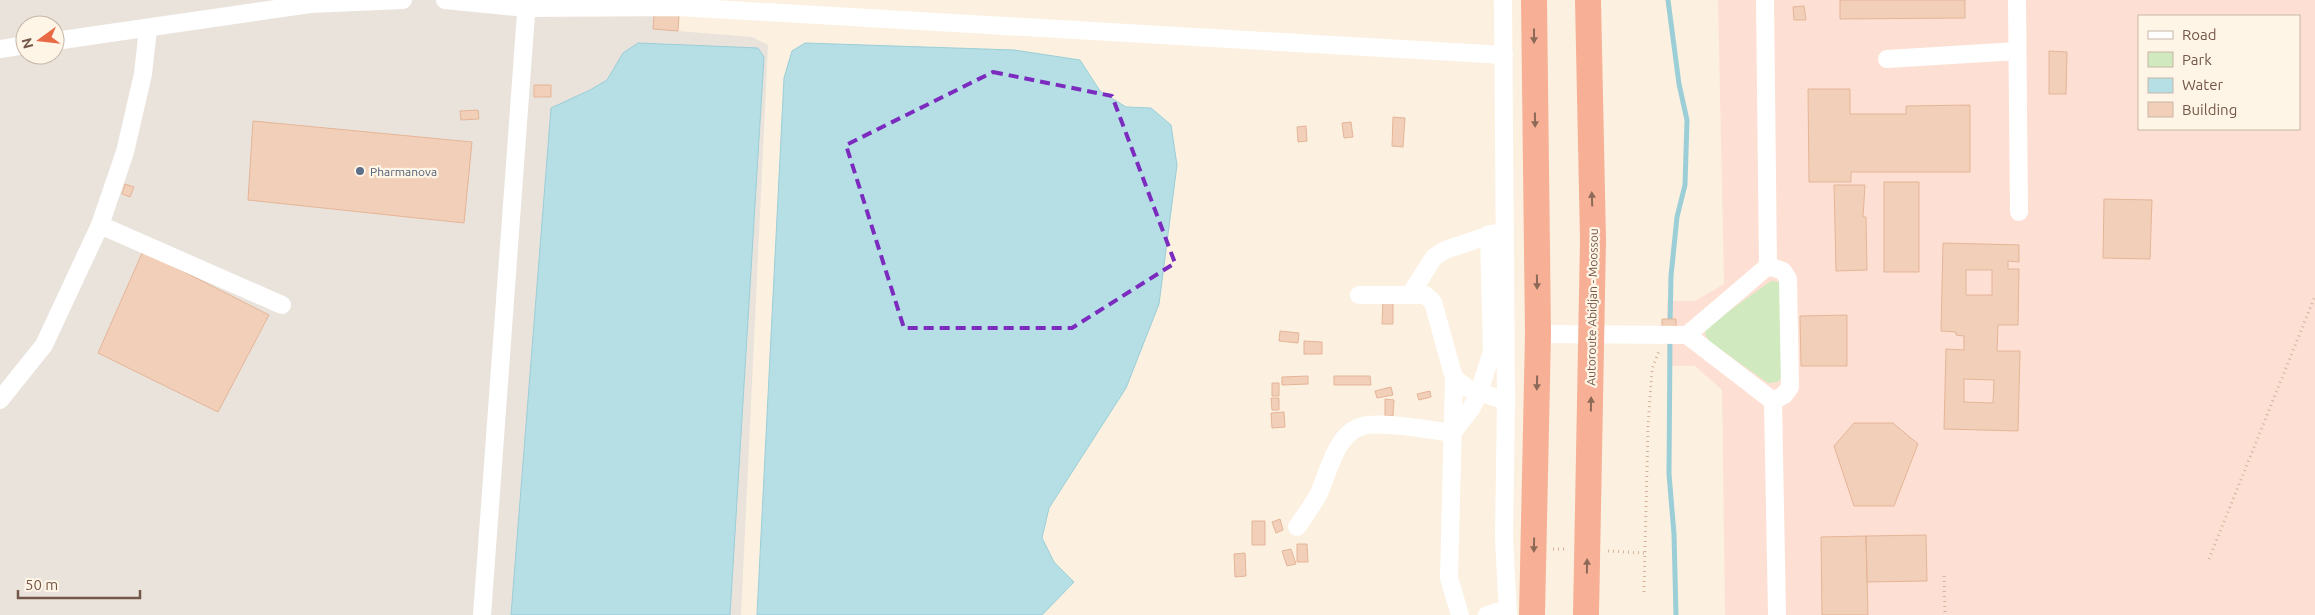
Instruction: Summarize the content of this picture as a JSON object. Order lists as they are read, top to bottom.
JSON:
{
  "streets": {
    "highway": ["Autoroute Abidjan - Moossou"]
  },
  "places": ["Pharmanova"],
  "legend": [
    "Road",
    "Park",
    "Water",
    "Building"
  ],
  "scale_bar": "50 m",
  "north": "left"
}
